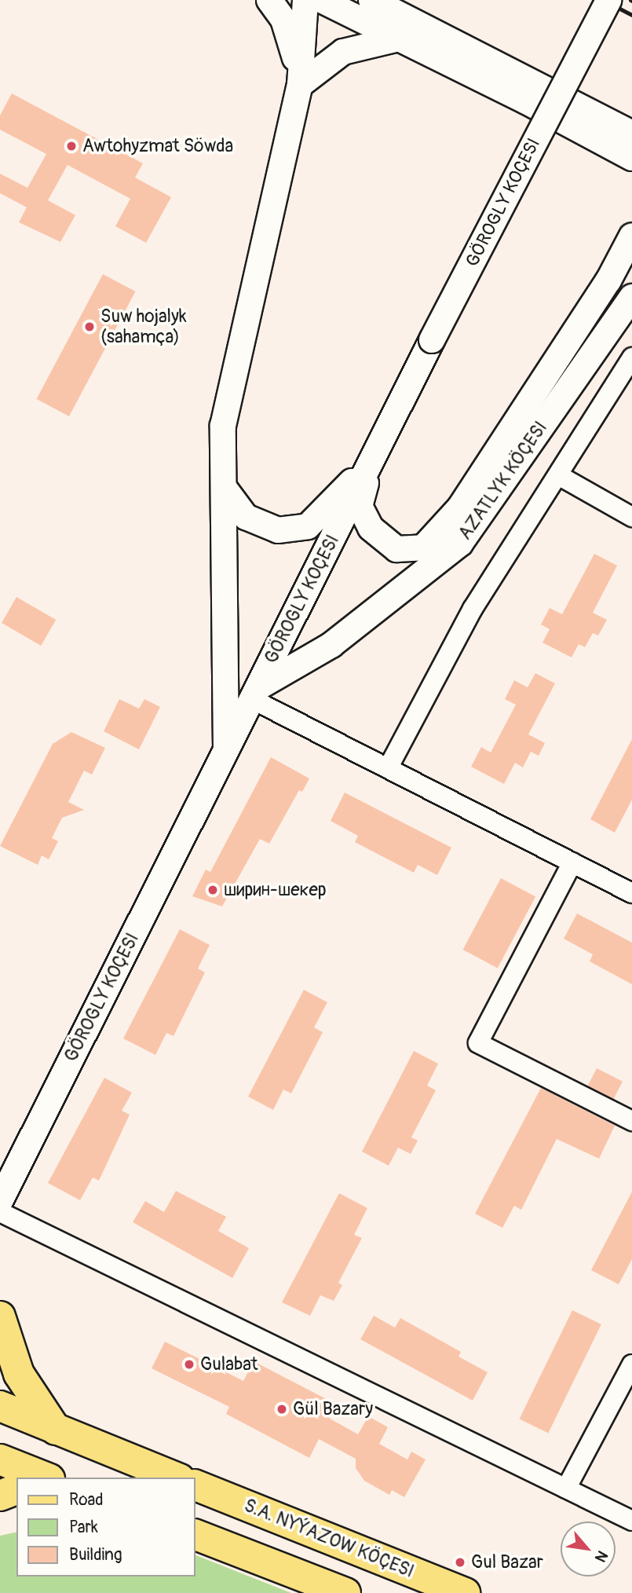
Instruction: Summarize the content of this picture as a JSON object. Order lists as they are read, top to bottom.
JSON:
{
  "streets": {
    "main road": ["S.A. NYÝAZOW KÖÇESI"],
    "street": ["GÖROGLY KOÇESI", "AZATLYK KÖÇESI"]
  },
  "crossings": [
    ["GÖROGLY KOÇESI", "AZATLYK KÖÇESI"]
  ],
  "places": [
    "Awtohyzmat Söwda",
    "Suw hojalyk (sahamça)",
    "ширин-шекер",
    "Gulabat",
    "Gül Bazary",
    "Gul Bazar"
  ],
  "legend": ["Road", "Park", "Building"],
  "north": "bottom right"
}
